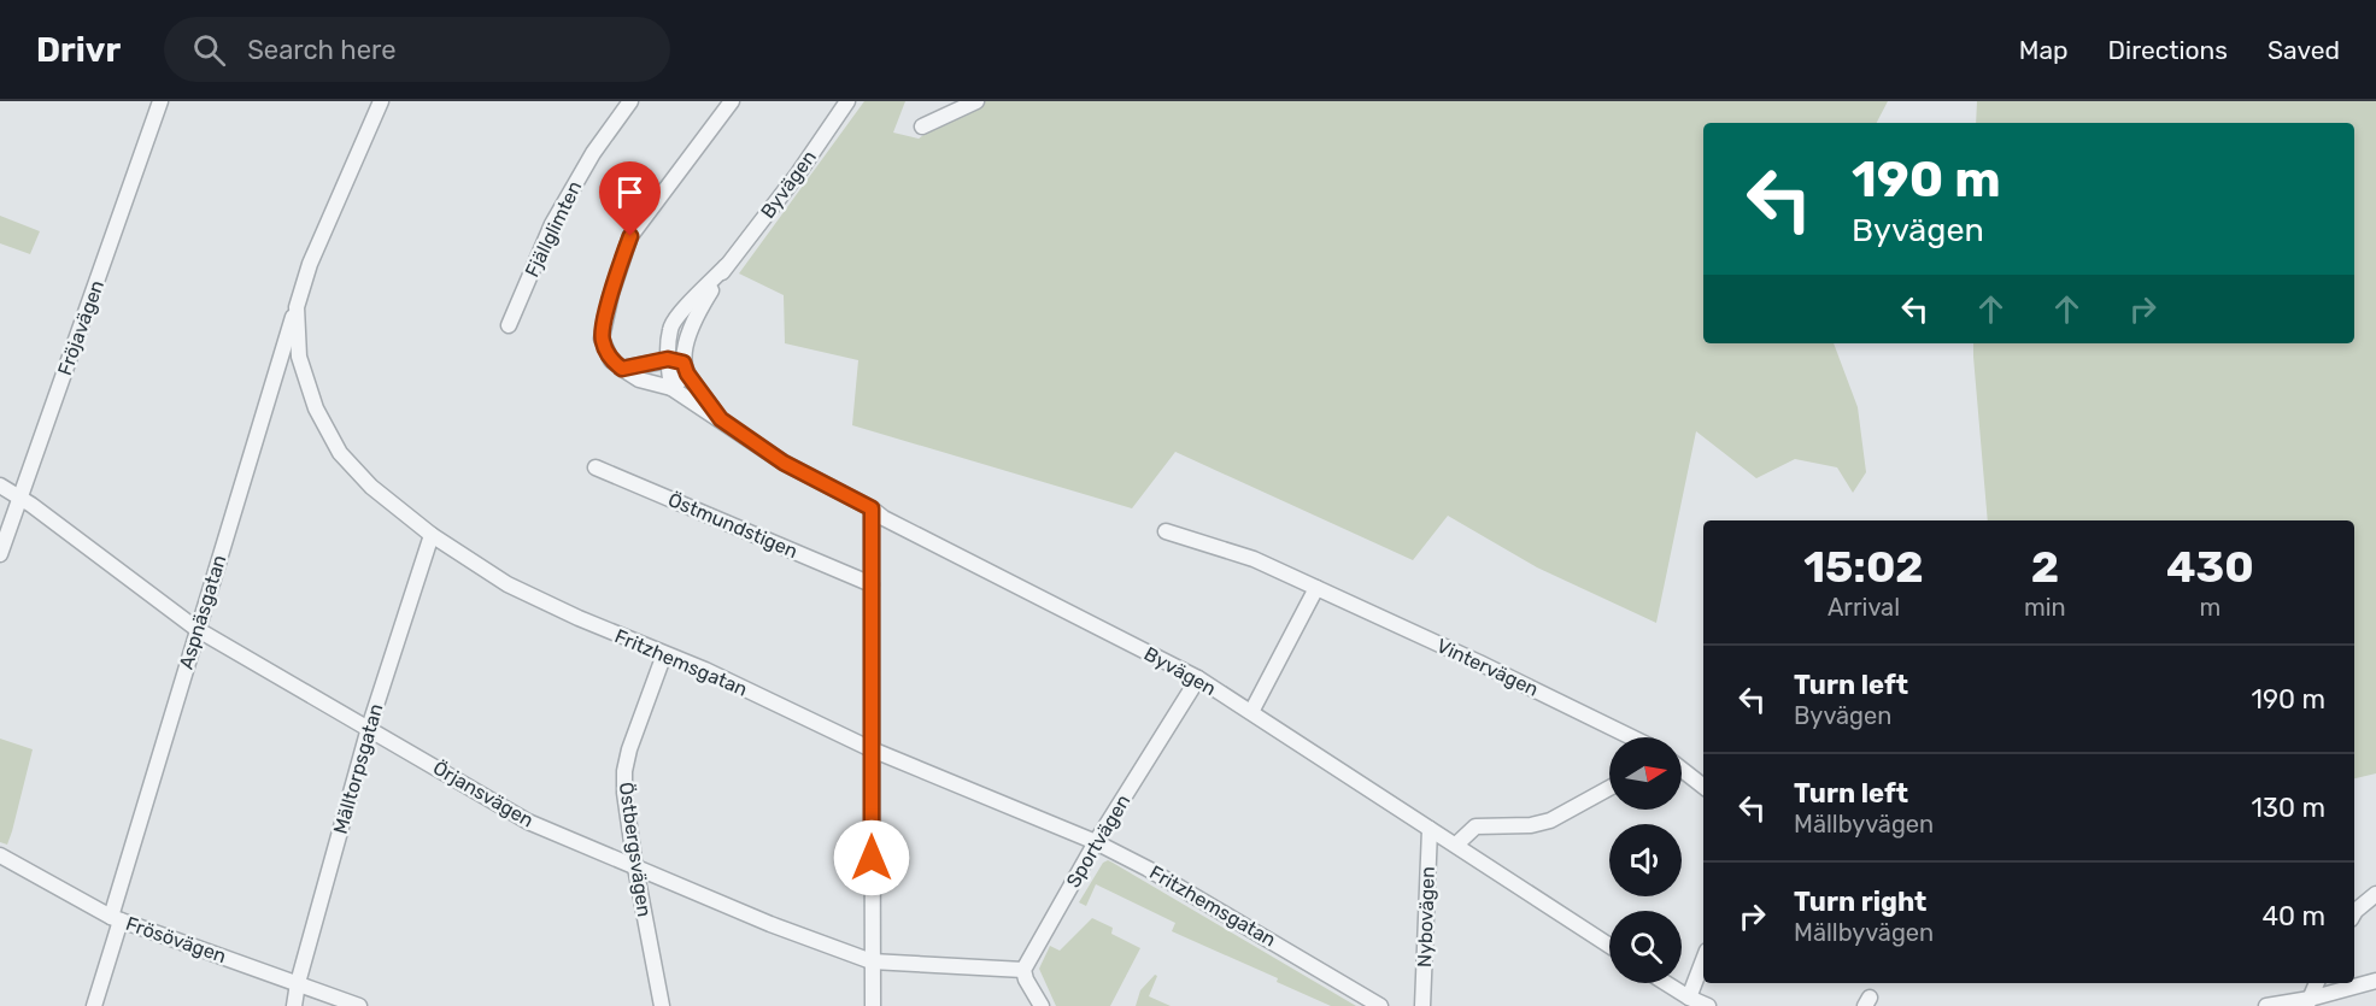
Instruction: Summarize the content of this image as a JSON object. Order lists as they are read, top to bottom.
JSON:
{
  "streets": {
    "street": [
      "Byvägen",
      "Fjällglimten",
      "Fröjavägen",
      "Östmundstigen",
      "Aspnäsgatan",
      "Fritzhemsgatan",
      "Vintervägen",
      "Mälltorpsgatan",
      "Örjansvägen",
      "Sportvägen",
      "Östbergsvägen",
      "Nybovägen",
      "Frösövägen"
    ]
  },
  "crossings": [
    ["Byvägen", "Sportvägen"],
    ["Byvägen", "Nybovägen"],
    ["Fröjavägen", "Örjansvägen"],
    ["Aspnäsgatan", "Fritzhemsgatan"],
    ["Aspnäsgatan", "Örjansvägen"],
    ["Aspnäsgatan", "Frösövägen"],
    ["Fritzhemsgatan", "Mälltorpsgatan"],
    ["Fritzhemsgatan", "Sportvägen"],
    ["Fritzhemsgatan", "Östbergsvägen"],
    ["Mälltorpsgatan", "Örjansvägen"],
    ["Mälltorpsgatan", "Frösövägen"],
    ["Örjansvägen", "Sportvägen"],
    ["Örjansvägen", "Östbergsvägen"]
  ],
  "north": "right",
  "page": {
    "header": "Drivr",
    "search": "Search here",
    "nav": ["Map", "Directions", "Saved"],
    "turn": ["190 m", "Byvägen"],
    "eta": [
      "15:02",
      "Arrival",
      "2",
      "min",
      "430",
      "m"
    ],
    "list": [
      {
        "name": "Turn left",
        "note": "Byvägen",
        "value": "190 m"
      },
      {
        "name": "Turn left",
        "note": "Mällbyvägen",
        "value": "130 m"
      },
      {
        "name": "Turn right",
        "note": "Mällbyvägen",
        "value": "40 m"
      }
    ]
  }
}
